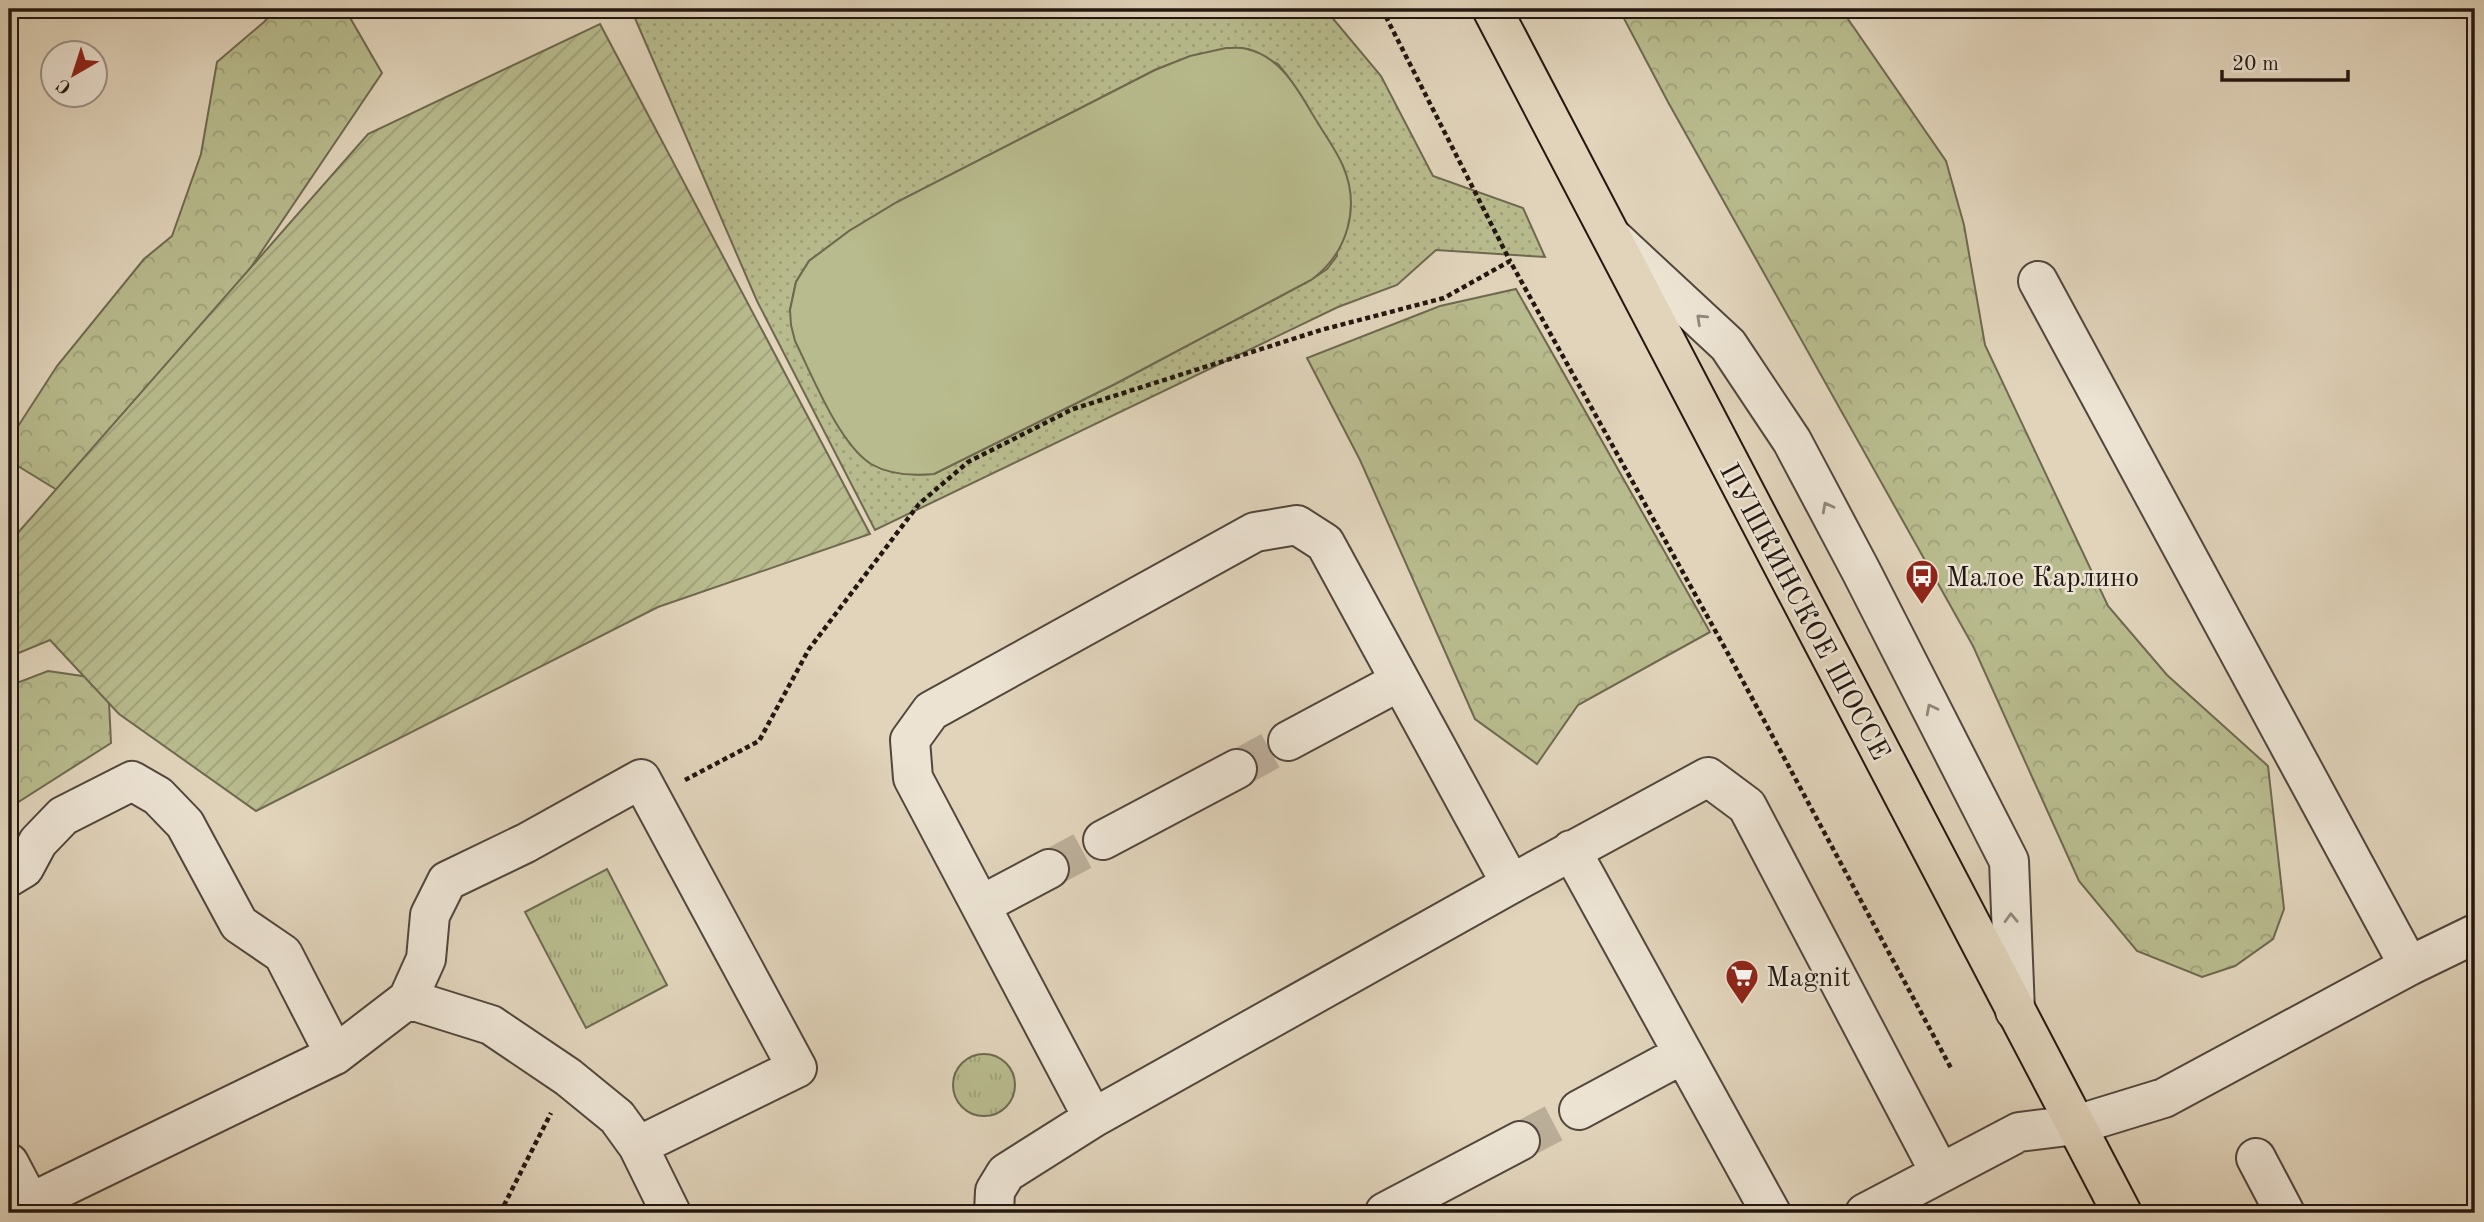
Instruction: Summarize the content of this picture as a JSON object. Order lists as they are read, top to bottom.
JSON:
{
  "streets": {
    "main road": ["ПУШКИНСКОЕ ШОССЕ"]
  },
  "places": {
    "bus stop": ["Малое Карлино"],
    "supermarket": ["Magnit"]
  },
  "scale_bar": "20 m",
  "north": "bottom left"
}
